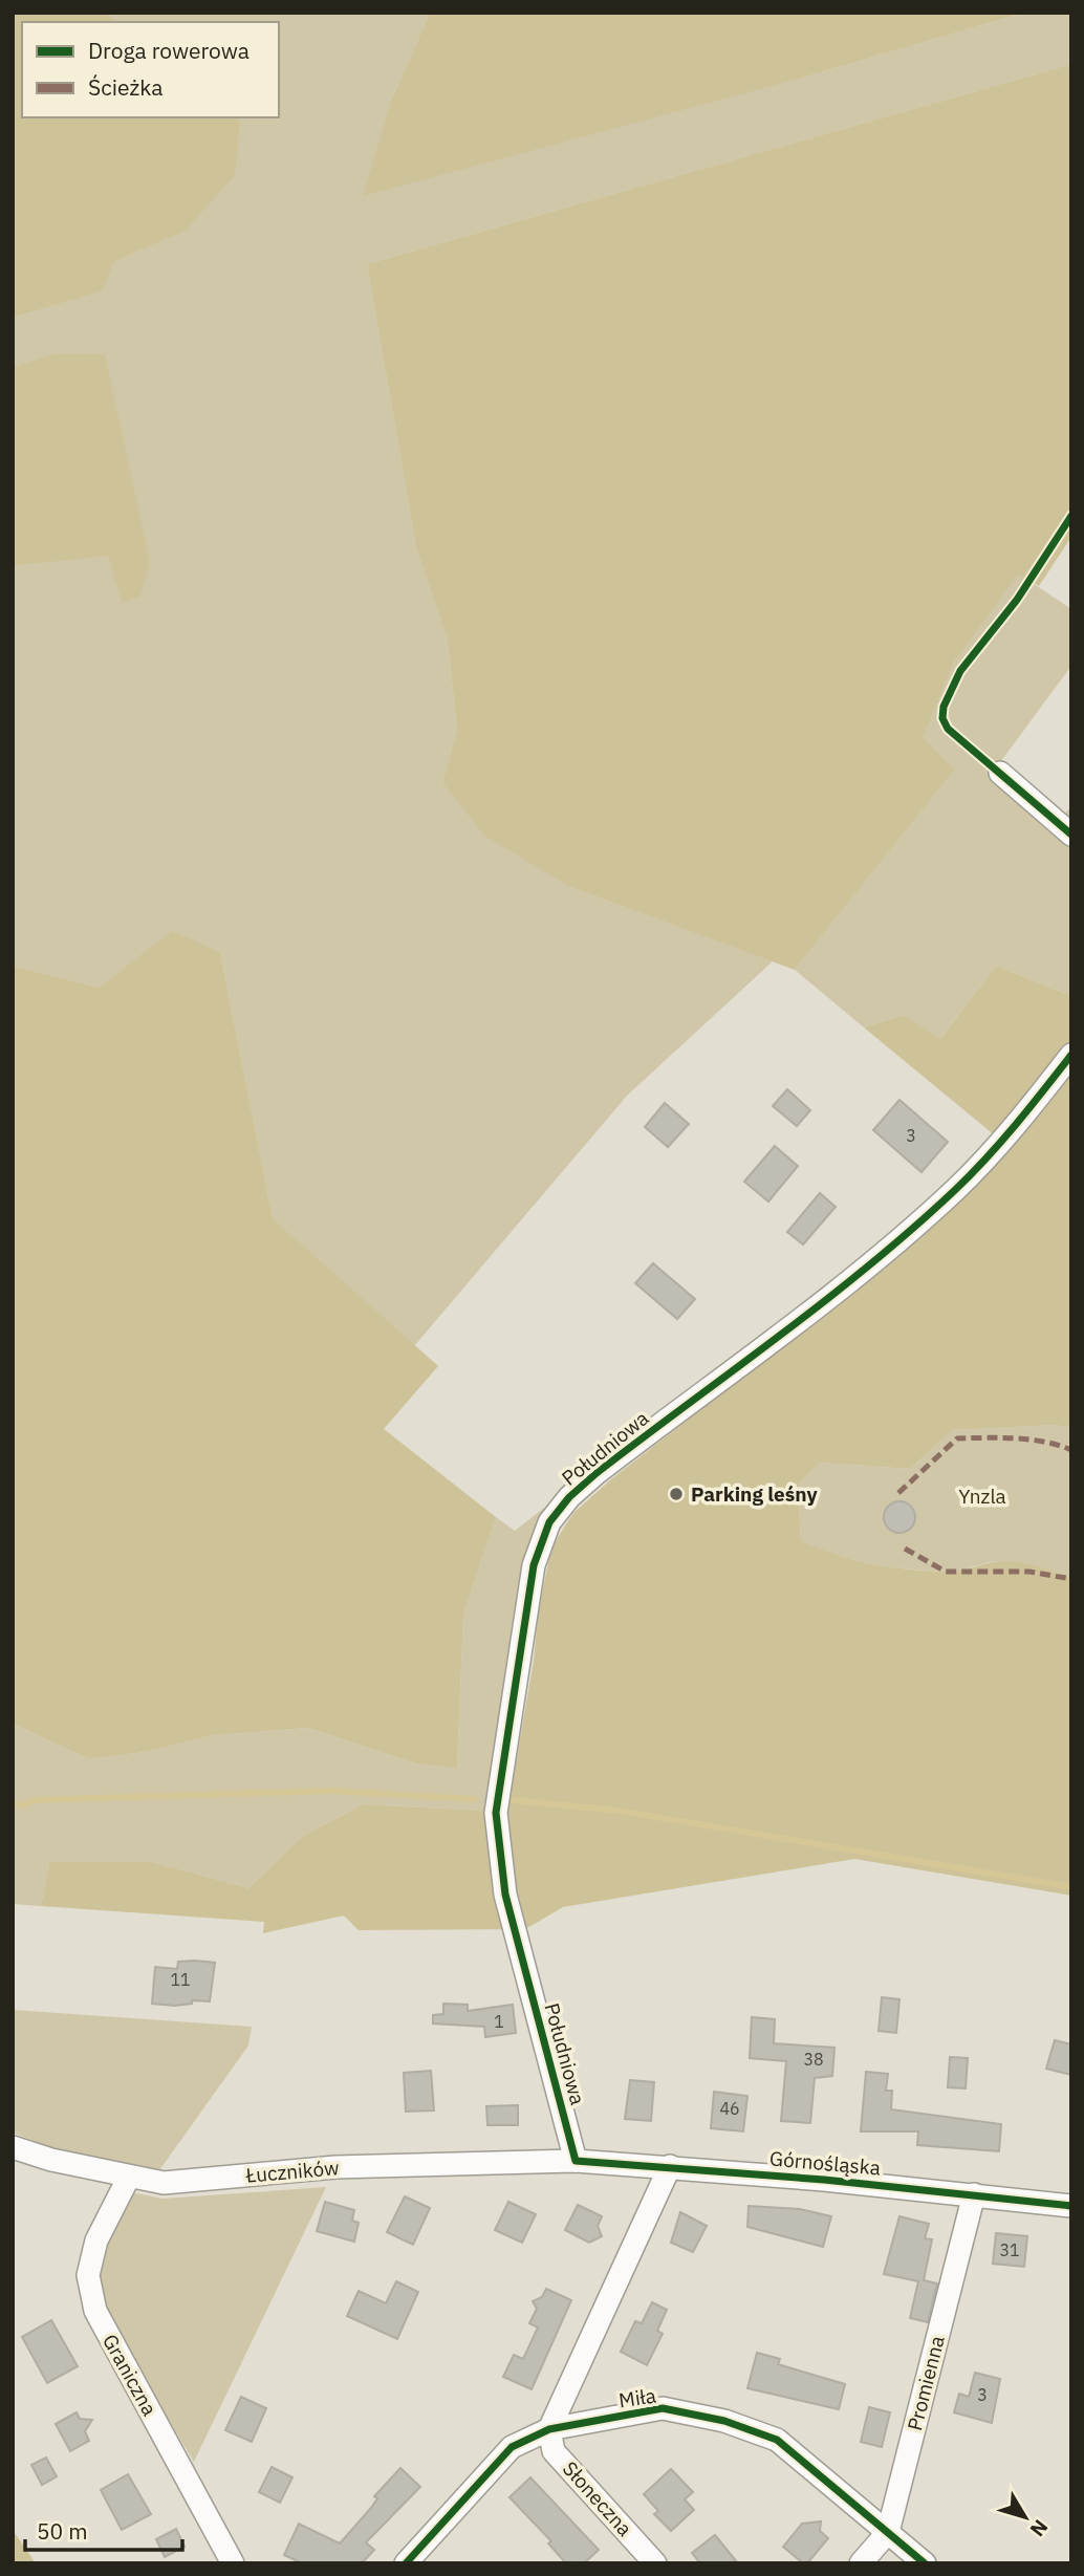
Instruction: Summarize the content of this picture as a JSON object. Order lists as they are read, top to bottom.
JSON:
{
  "streets": {
    "street": [
      "Południowa",
      "Górnośląska",
      "Łuczników",
      "Graniczna",
      "Promienna",
      "Miła",
      "Słoneczna"
    ]
  },
  "crossings": [
    ["Południowa", "Górnośląska"],
    ["Południowa", "Łuczników"],
    ["Górnośląska", "Łuczników"],
    ["Górnośląska", "Promienna"],
    ["Łuczników", "Graniczna"],
    ["Promienna", "Miła"],
    ["Miła", "Słoneczna"]
  ],
  "parks": ["Ynzla"],
  "places": ["Parking leśny"],
  "house_numbers": [
    "3",
    "11",
    "1",
    "38",
    "46",
    "31",
    "3"
  ],
  "legend": ["Droga rowerowa", "Ścieżka"],
  "scale_bar": "50 m",
  "north": "bottom right"
}
